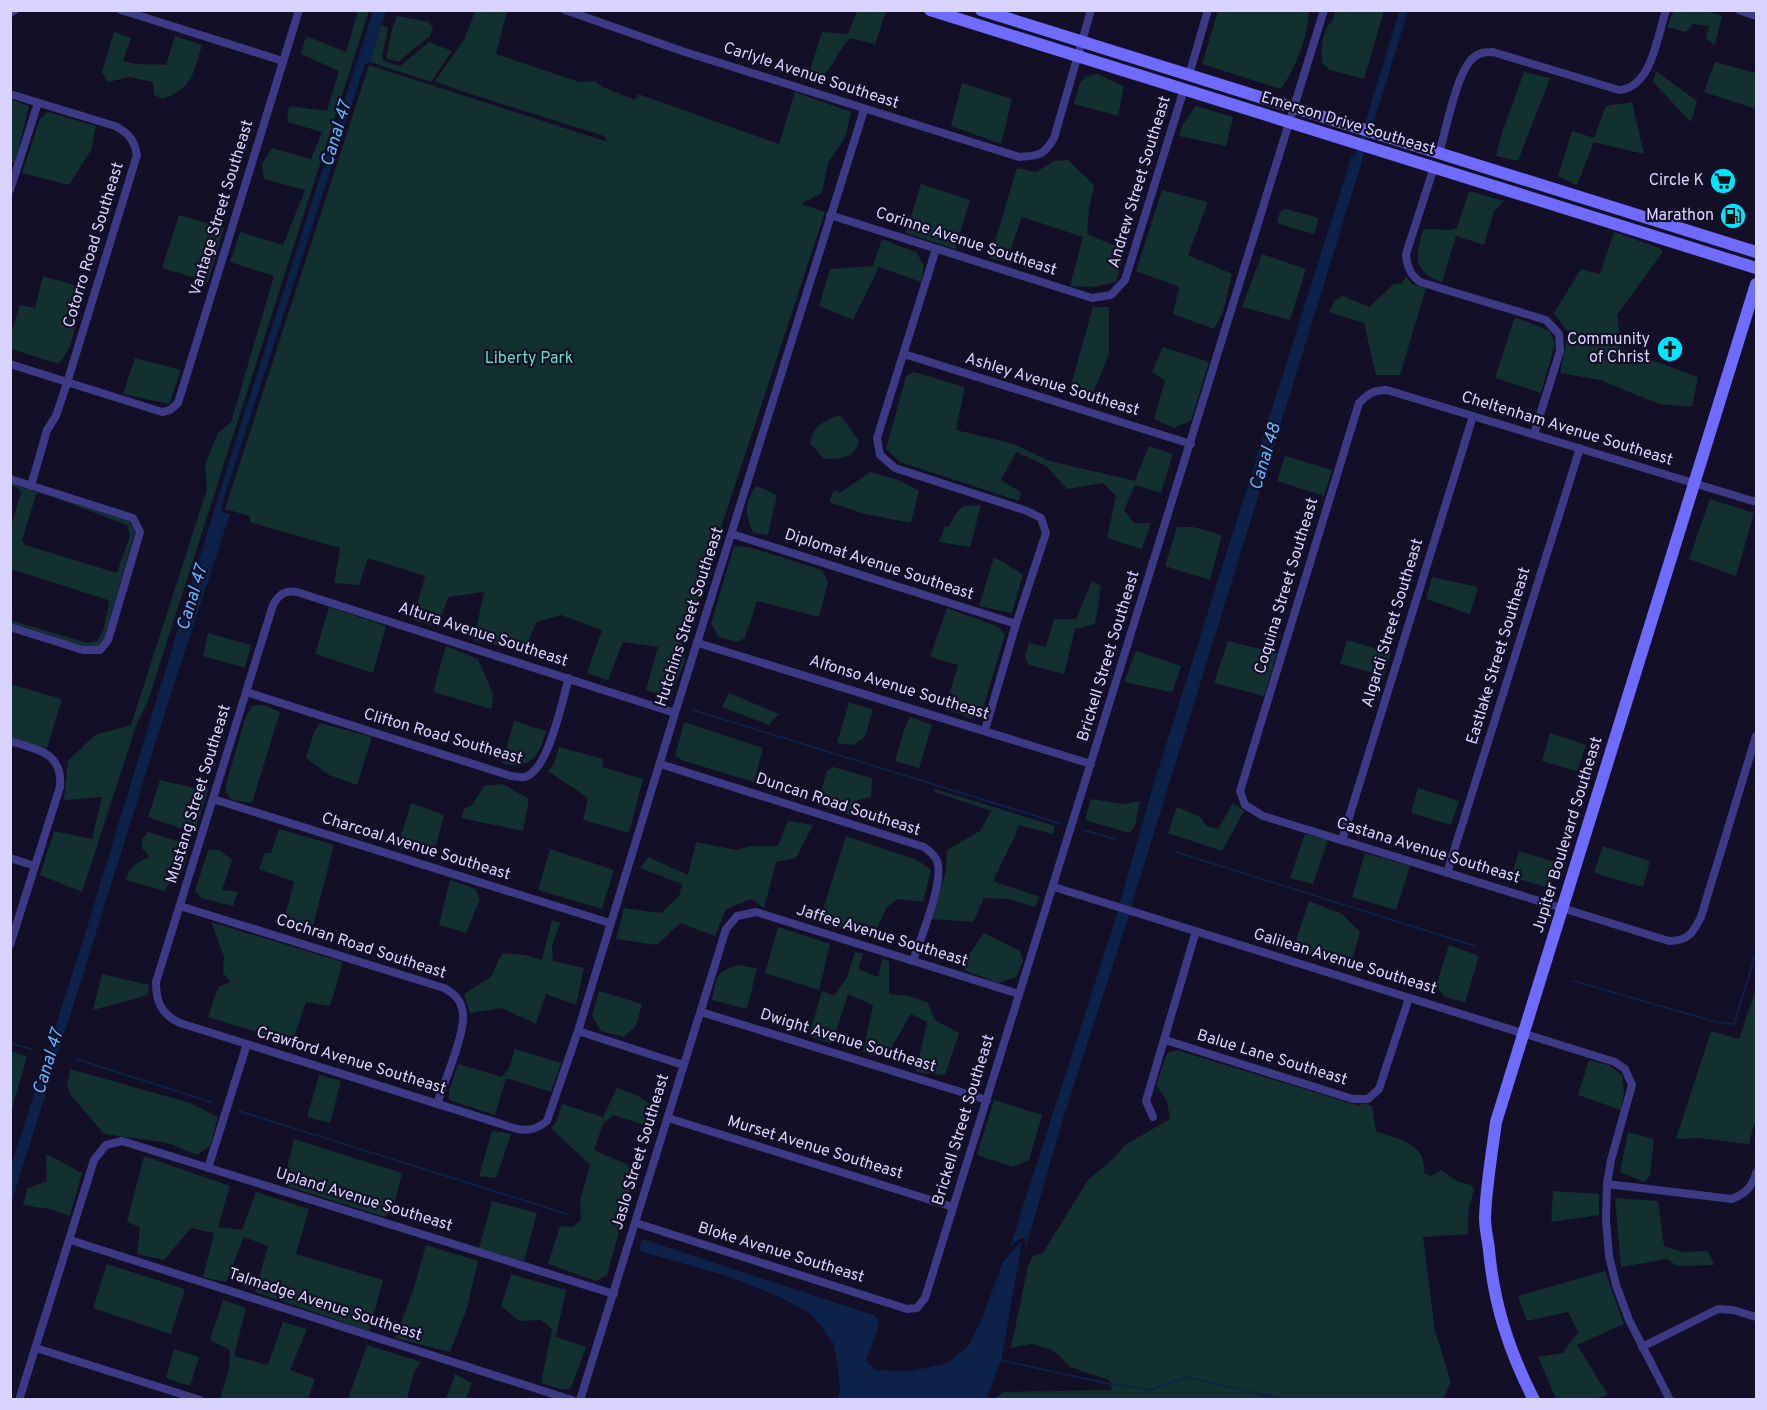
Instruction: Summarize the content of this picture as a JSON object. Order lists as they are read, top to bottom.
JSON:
{
  "streets": {
    "street": [
      "Carlyle Avenue Southeast",
      "Emerson Drive Southeast",
      "Andrew Street Southeast",
      "Vantage Street Southeast",
      "Corinne Avenue Southeast",
      "Cotorro Road Southeast",
      "Ashley Avenue Southeast",
      "Cheltenham Avenue Southeast",
      "Diplomat Avenue Southeast",
      "Coquina Street Southeast",
      "Hutchins Street Southeast",
      "Algardi Street Southeast",
      "Altura Avenue Southeast",
      "Brickell Street Southeast",
      "Eastlake Street Southeast",
      "Alfonso Avenue Southeast",
      "Clifton Road Southeast",
      "Mustang Street Southeast",
      "Duncan Road Southeast",
      "Jupiter Boulevard Southeast",
      "Charcoal Avenue Southeast",
      "Castana Avenue Southeast",
      "Jaffee Avenue Southeast",
      "Cochran Road Southeast",
      "Galilean Avenue Southeast",
      "Dwight Avenue Southeast",
      "Balue Lane Southeast",
      "Crawford Avenue Southeast",
      "Murset Avenue Southeast",
      "Jaslo Street Southeast",
      "Upland Avenue Southeast",
      "Bloke Avenue Southeast",
      "Talmadge Avenue Southeast"
    ]
  },
  "crossings": [
    ["Carlyle Avenue Southeast", "Emerson Drive Southeast"],
    ["Carlyle Avenue Southeast", "Hutchins Street Southeast"],
    ["Emerson Drive Southeast", "Andrew Street Southeast"],
    ["Emerson Drive Southeast", "Brickell Street Southeast"],
    ["Andrew Street Southeast", "Corinne Avenue Southeast"],
    ["Vantage Street Southeast", "Cotorro Road Southeast"],
    ["Corinne Avenue Southeast", "Hutchins Street Southeast"],
    ["Ashley Avenue Southeast", "Brickell Street Southeast"],
    ["Cheltenham Avenue Southeast", "Coquina Street Southeast"],
    ["Cheltenham Avenue Southeast", "Algardi Street Southeast"],
    ["Cheltenham Avenue Southeast", "Eastlake Street Southeast"],
    ["Cheltenham Avenue Southeast", "Jupiter Boulevard Southeast"],
    ["Diplomat Avenue Southeast", "Hutchins Street Southeast"],
    ["Coquina Street Southeast", "Castana Avenue Southeast"],
    ["Hutchins Street Southeast", "Altura Avenue Southeast"],
    ["Hutchins Street Southeast", "Alfonso Avenue Southeast"],
    ["Hutchins Street Southeast", "Duncan Road Southeast"],
    ["Hutchins Street Southeast", "Charcoal Avenue Southeast"],
    ["Hutchins Street Southeast", "Crawford Avenue Southeast"],
    ["Algardi Street Southeast", "Castana Avenue Southeast"],
    ["Altura Avenue Southeast", "Clifton Road Southeast"],
    ["Altura Avenue Southeast", "Mustang Street Southeast"],
    ["Brickell Street Southeast", "Alfonso Avenue Southeast"],
    ["Brickell Street Southeast", "Jaffee Avenue Southeast"],
    ["Brickell Street Southeast", "Galilean Avenue Southeast"],
    ["Brickell Street Southeast", "Dwight Avenue Southeast"],
    ["Brickell Street Southeast", "Murset Avenue Southeast"],
    ["Brickell Street Southeast", "Bloke Avenue Southeast"],
    ["Eastlake Street Southeast", "Castana Avenue Southeast"],
    ["Clifton Road Southeast", "Mustang Street Southeast"],
    ["Mustang Street Southeast", "Charcoal Avenue Southeast"],
    ["Mustang Street Southeast", "Cochran Road Southeast"],
    ["Mustang Street Southeast", "Crawford Avenue Southeast"],
    ["Duncan Road Southeast", "Jaffee Avenue Southeast"],
    ["Jupiter Boulevard Southeast", "Castana Avenue Southeast"],
    ["Jupiter Boulevard Southeast", "Galilean Avenue Southeast"],
    ["Jaffee Avenue Southeast", "Jaslo Street Southeast"],
    ["Cochran Road Southeast", "Crawford Avenue Southeast"],
    ["Galilean Avenue Southeast", "Balue Lane Southeast"],
    ["Dwight Avenue Southeast", "Jaslo Street Southeast"],
    ["Murset Avenue Southeast", "Jaslo Street Southeast"],
    ["Jaslo Street Southeast", "Upland Avenue Southeast"],
    ["Jaslo Street Southeast", "Bloke Avenue Southeast"],
    ["Upland Avenue Southeast", "Talmadge Avenue Southeast"]
  ],
  "water": ["Canal 47", "Canal 48"],
  "parks": ["Liberty Park"],
  "places": {
    "supermarket": ["Circle K"],
    "fuel station": ["Marathon"],
    "church": ["Community of Christ"]
  }
}
